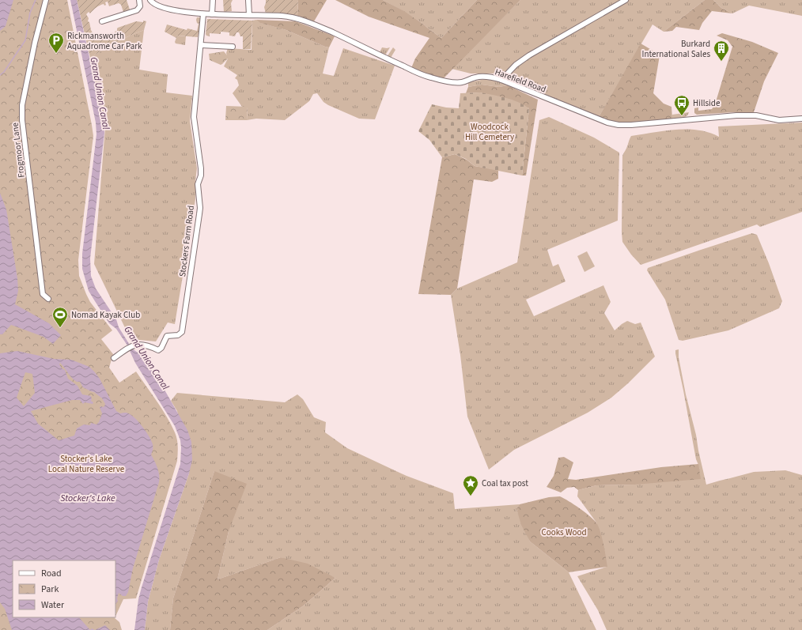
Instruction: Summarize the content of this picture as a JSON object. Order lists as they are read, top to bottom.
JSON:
{
  "streets": {
    "street": ["Harefield Road", "Frogmoor Lane", "Stockers Farm Road"]
  },
  "crossings": [
    ["Harefield Road", "Stockers Farm Road"]
  ],
  "water": ["Grand Union Canal", "Stocker's Lake"],
  "parks": ["Woodcock Hill Cemetery", "Stocker's Lake Local Nature Reserve", "Cooks Wood"],
  "places": {
    "parking": ["Rickmansworth Aquadrome Car Park"],
    "building": ["Burkard International Sales"],
    "bus stop": ["Hillside"],
    "sports": ["Nomad Kayak Club"],
    "place": ["Coal tax post"]
  },
  "legend": ["Road", "Park", "Water"]
}
